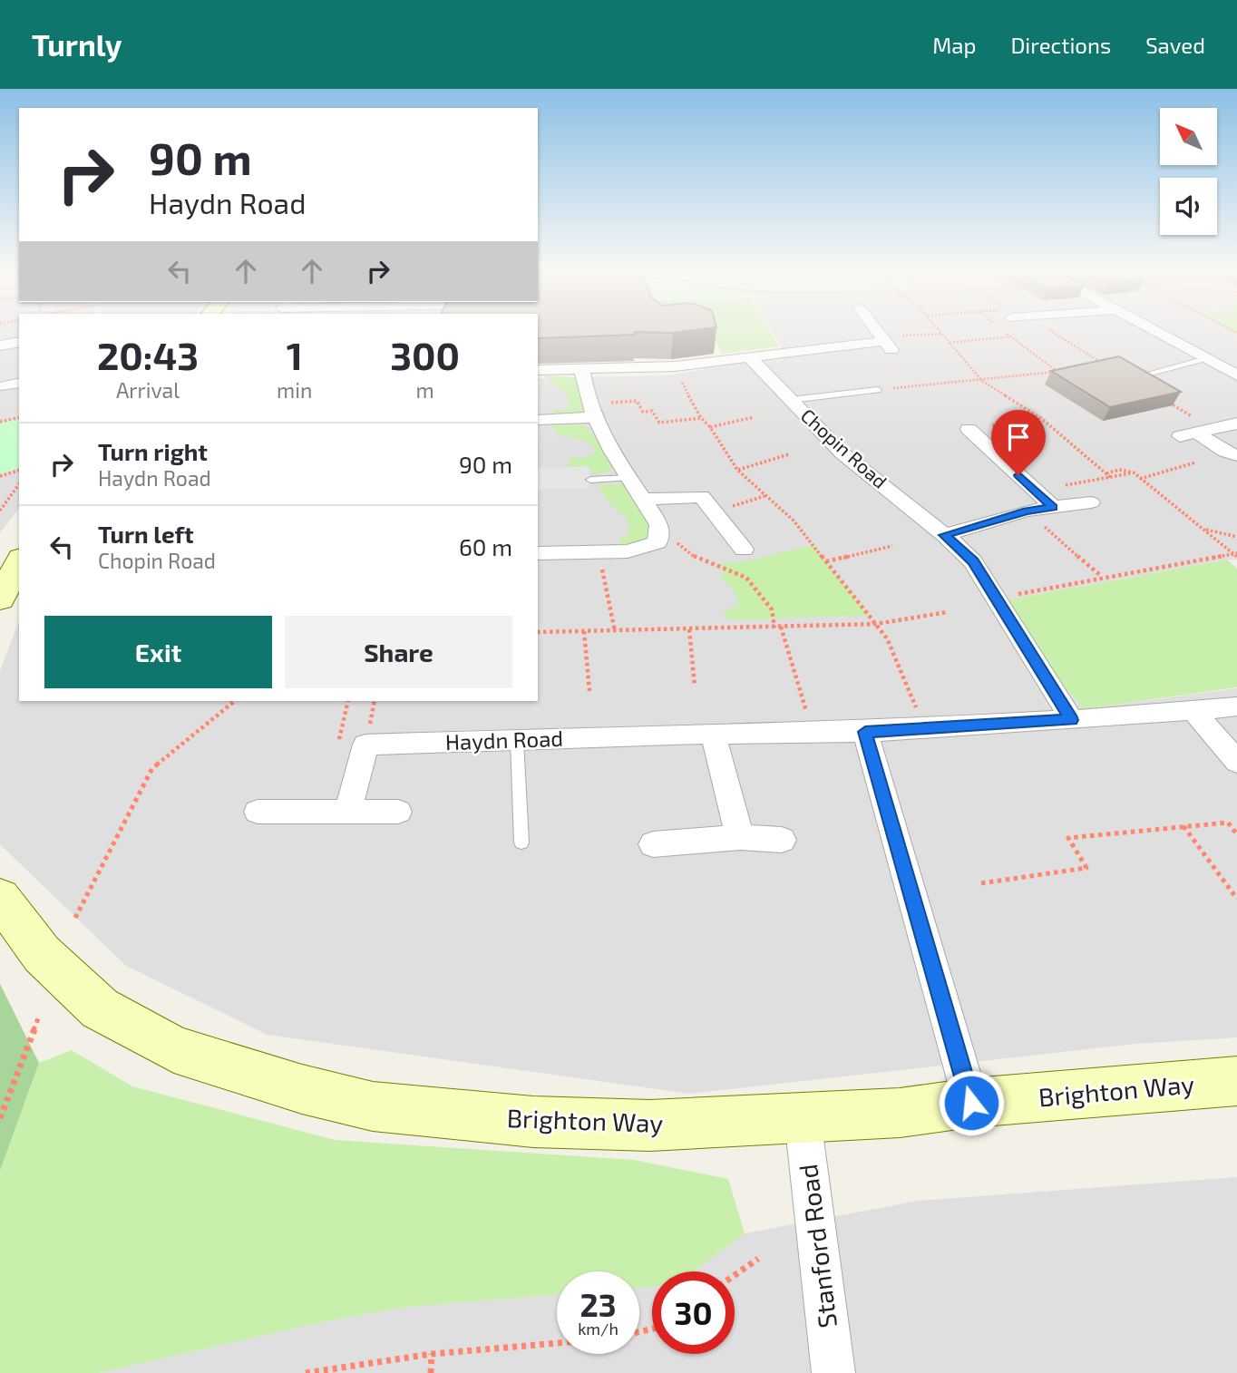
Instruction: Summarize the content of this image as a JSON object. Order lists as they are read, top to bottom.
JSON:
{
  "streets": {
    "street": [
      "Chopin Road",
      "Haydn Road",
      "Brighton Way",
      "Stanford Road"
    ]
  },
  "crossings": [
    ["Chopin Road", "Haydn Road"],
    ["Brighton Way", "Stanford Road"]
  ],
  "north": "top left",
  "page": {
    "header": "Turnly",
    "nav": ["Map", "Directions", "Saved"],
    "turn": ["90 m", "Haydn Road"],
    "eta": [
      "20:43",
      "Arrival",
      "1",
      "min",
      "300",
      "m"
    ],
    "list": [
      {
        "name": "Turn right",
        "note": "Haydn Road",
        "value": "90 m"
      },
      {
        "name": "Turn left",
        "note": "Chopin Road",
        "value": "60 m"
      }
    ],
    "buttons": ["Exit", "Share"],
    "speed": "23 km/h",
    "limit": "30"
  }
}
